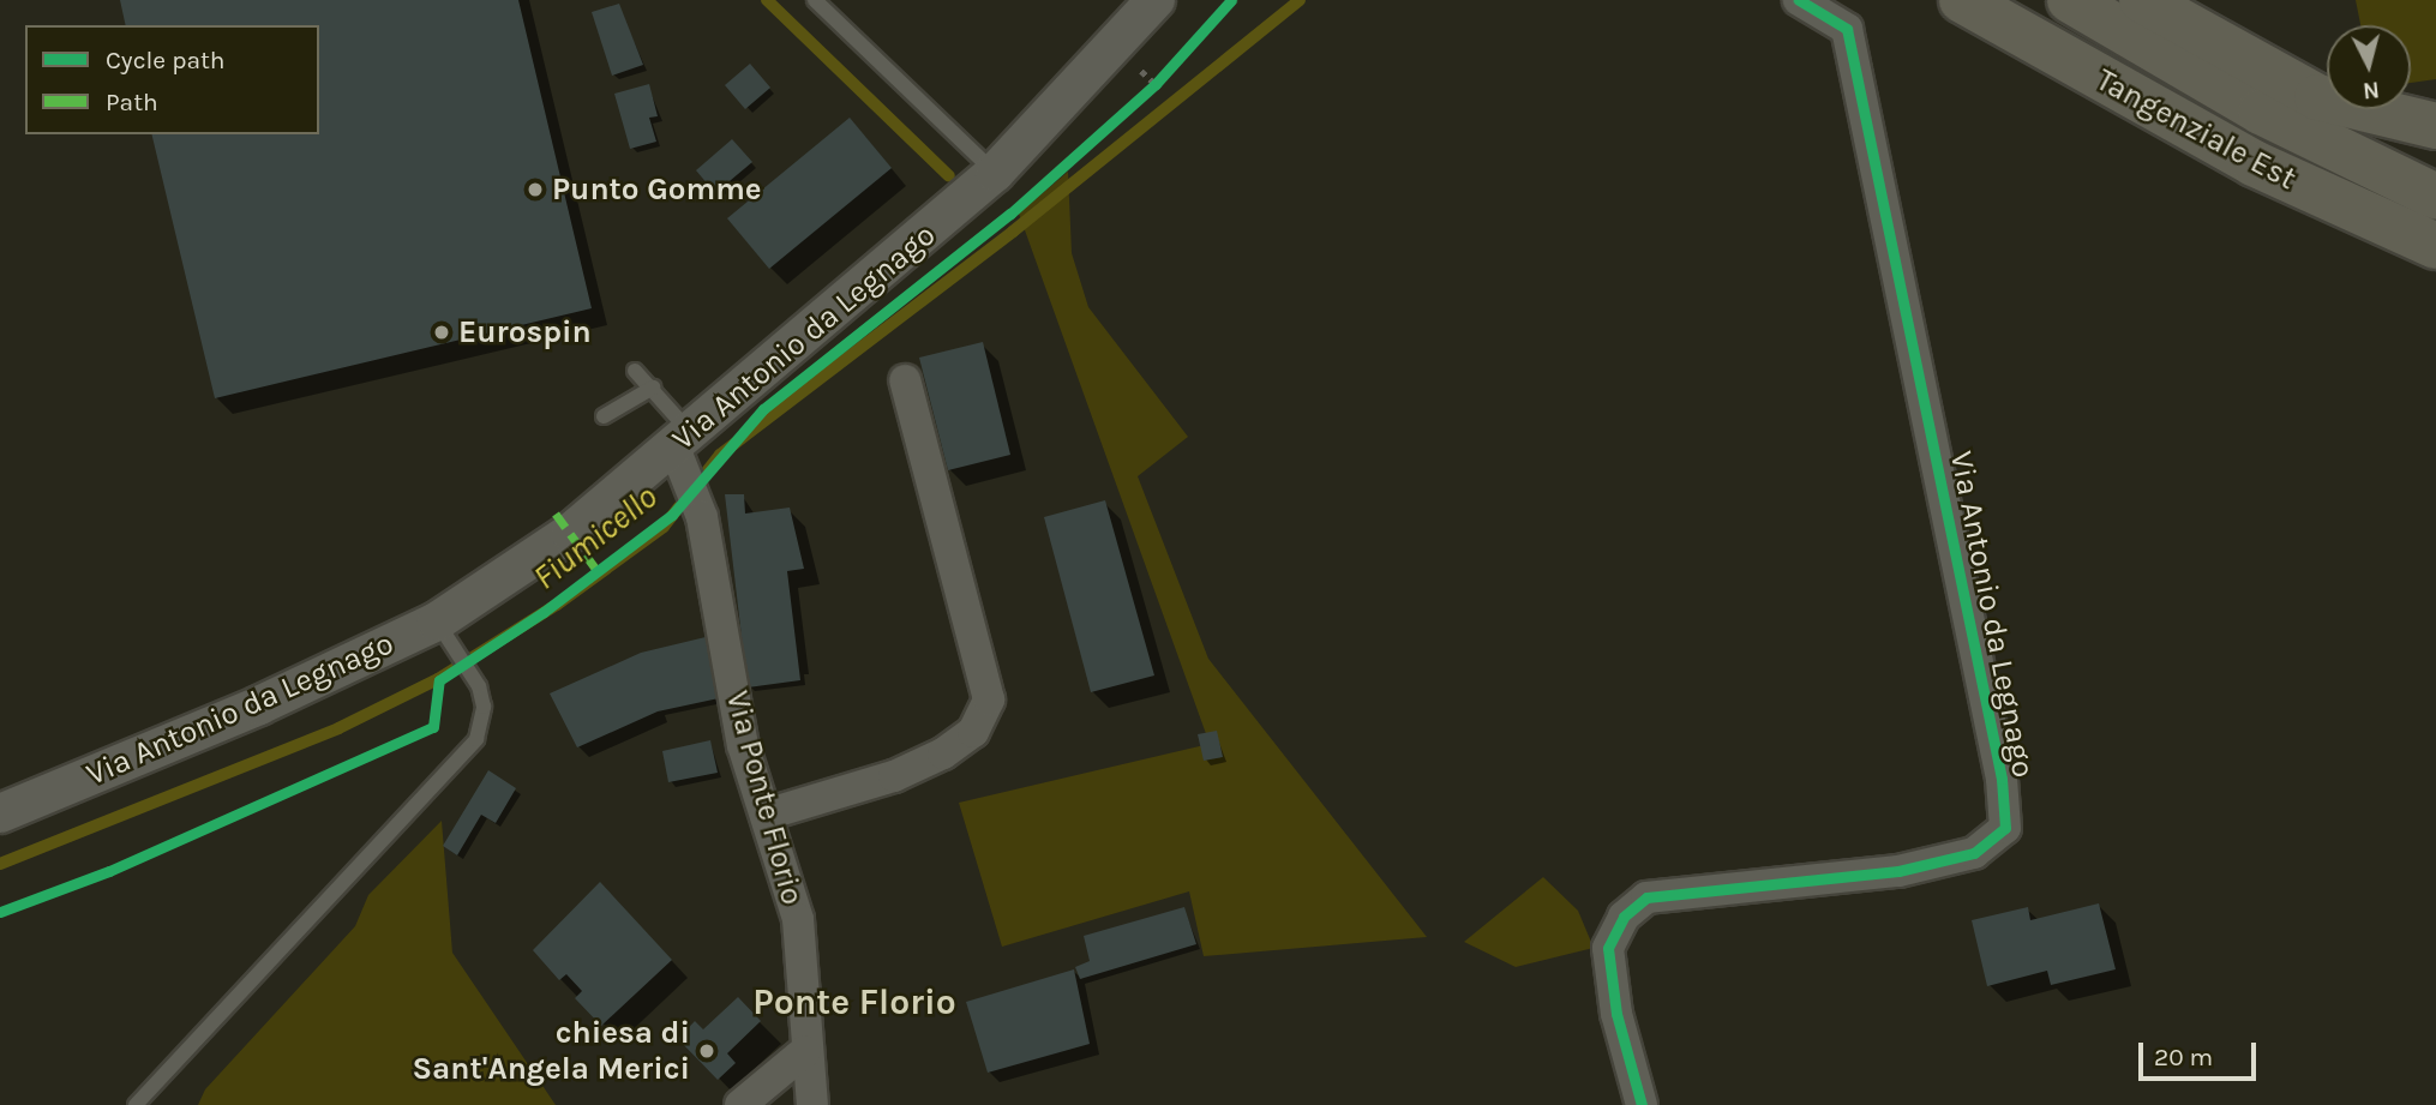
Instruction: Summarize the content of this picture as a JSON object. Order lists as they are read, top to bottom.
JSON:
{
  "streets": {
    "highway": ["Tangenziale Est"],
    "street": ["Via Antonio da Legnago", "Via Ponte Florio"]
  },
  "crossings": [
    ["Via Antonio da Legnago", "Via Ponte Florio"]
  ],
  "districts": ["Ponte Florio"],
  "water": ["Fiumicello"],
  "places": ["Punto Gomme", "Eurospin", "chiesa di Sant'Angela Merici"],
  "legend": ["Cycle path", "Path"],
  "scale_bar": "20 m",
  "north": "bottom"
}
